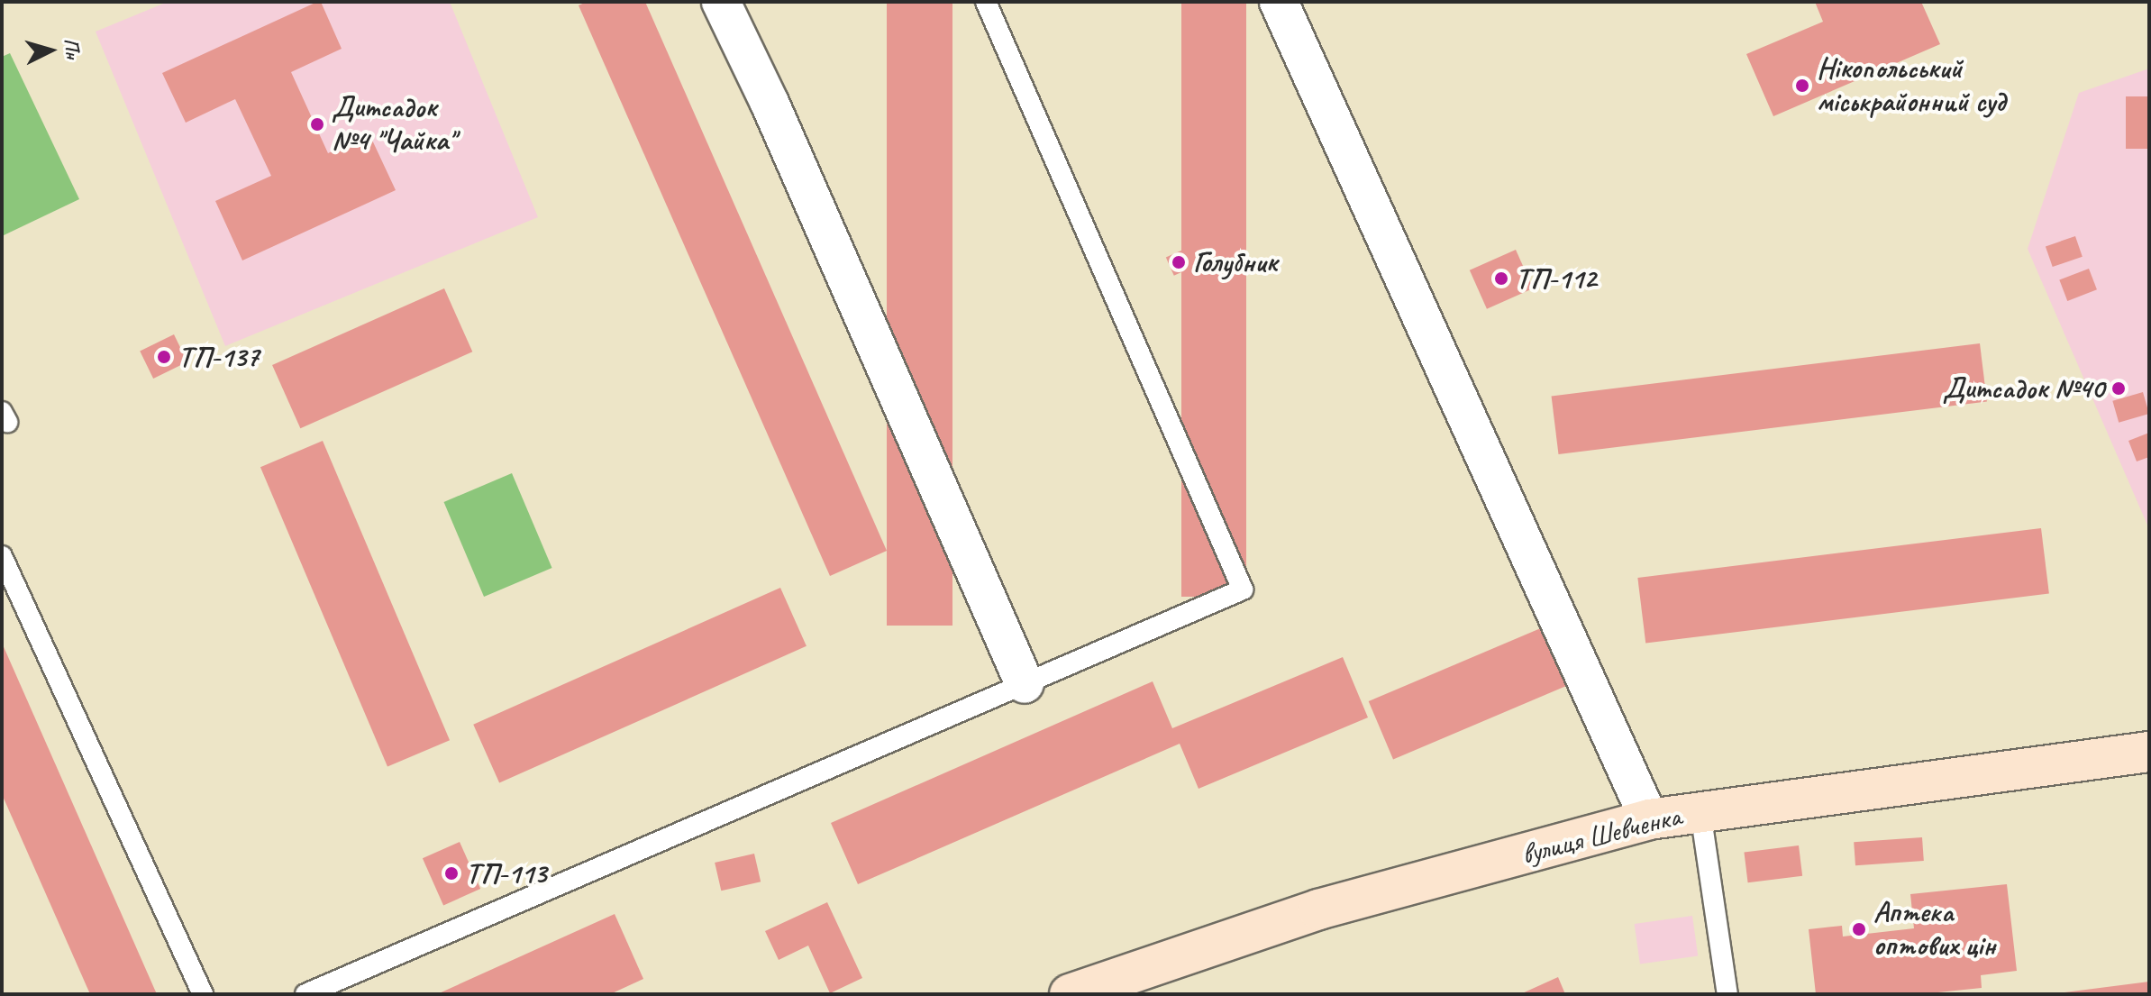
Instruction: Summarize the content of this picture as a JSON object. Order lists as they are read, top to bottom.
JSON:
{
  "streets": {
    "street": ["вулиця Шевченка"]
  },
  "places": [
    "Нікопольський міськрайонний суд",
    "Дитсадок №4 \"Чайка\"",
    "Голубник",
    "ТП-112",
    "ТП-137",
    "Дитсадок №40",
    "ТП-113",
    "Аптека оптових цін"
  ],
  "north": "right"
}
